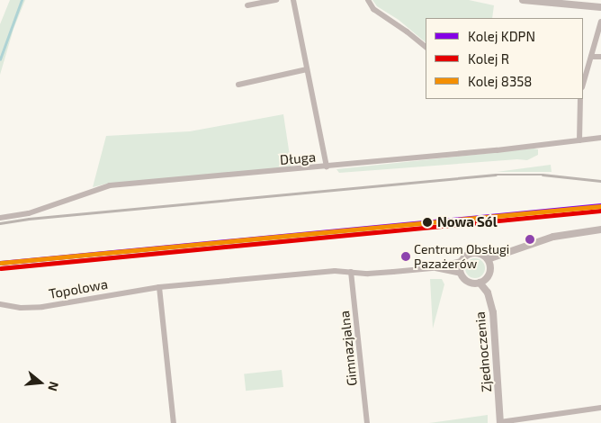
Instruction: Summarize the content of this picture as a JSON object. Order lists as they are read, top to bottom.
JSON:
{
  "streets": {
    "street": [
      "Długa",
      "Topolowa",
      "Gimnazjalna",
      "Zjednoczenia"
    ]
  },
  "crossings": [
    ["Topolowa", "Gimnazjalna"]
  ],
  "places": ["Nowa Sól", "Centrum Obsługi Pazażerów"],
  "lines": ["rail line KDPN", "rail line 8358", "rail line R"],
  "legend": ["Kolej KDPN", "Kolej R", "Kolej 8358"],
  "north": "right"
}
